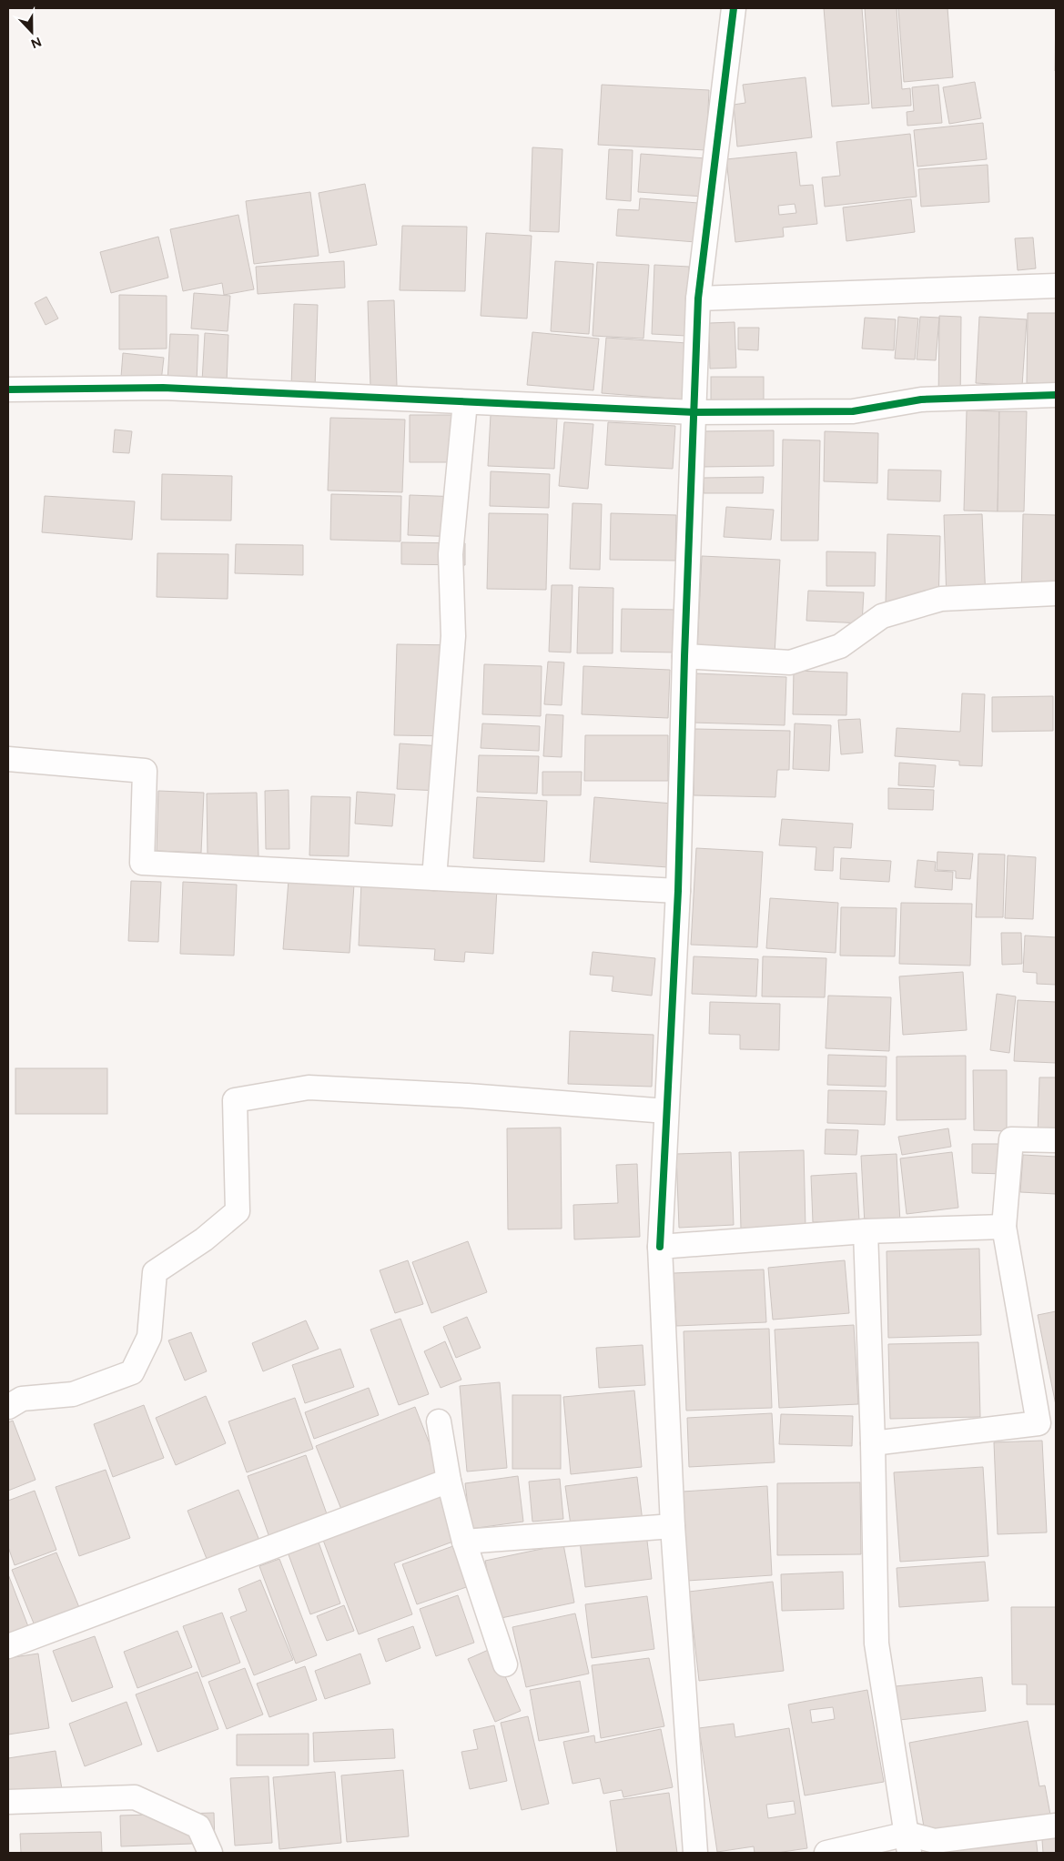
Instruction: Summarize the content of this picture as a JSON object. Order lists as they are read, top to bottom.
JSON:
{
  "north": "bottom"
}
